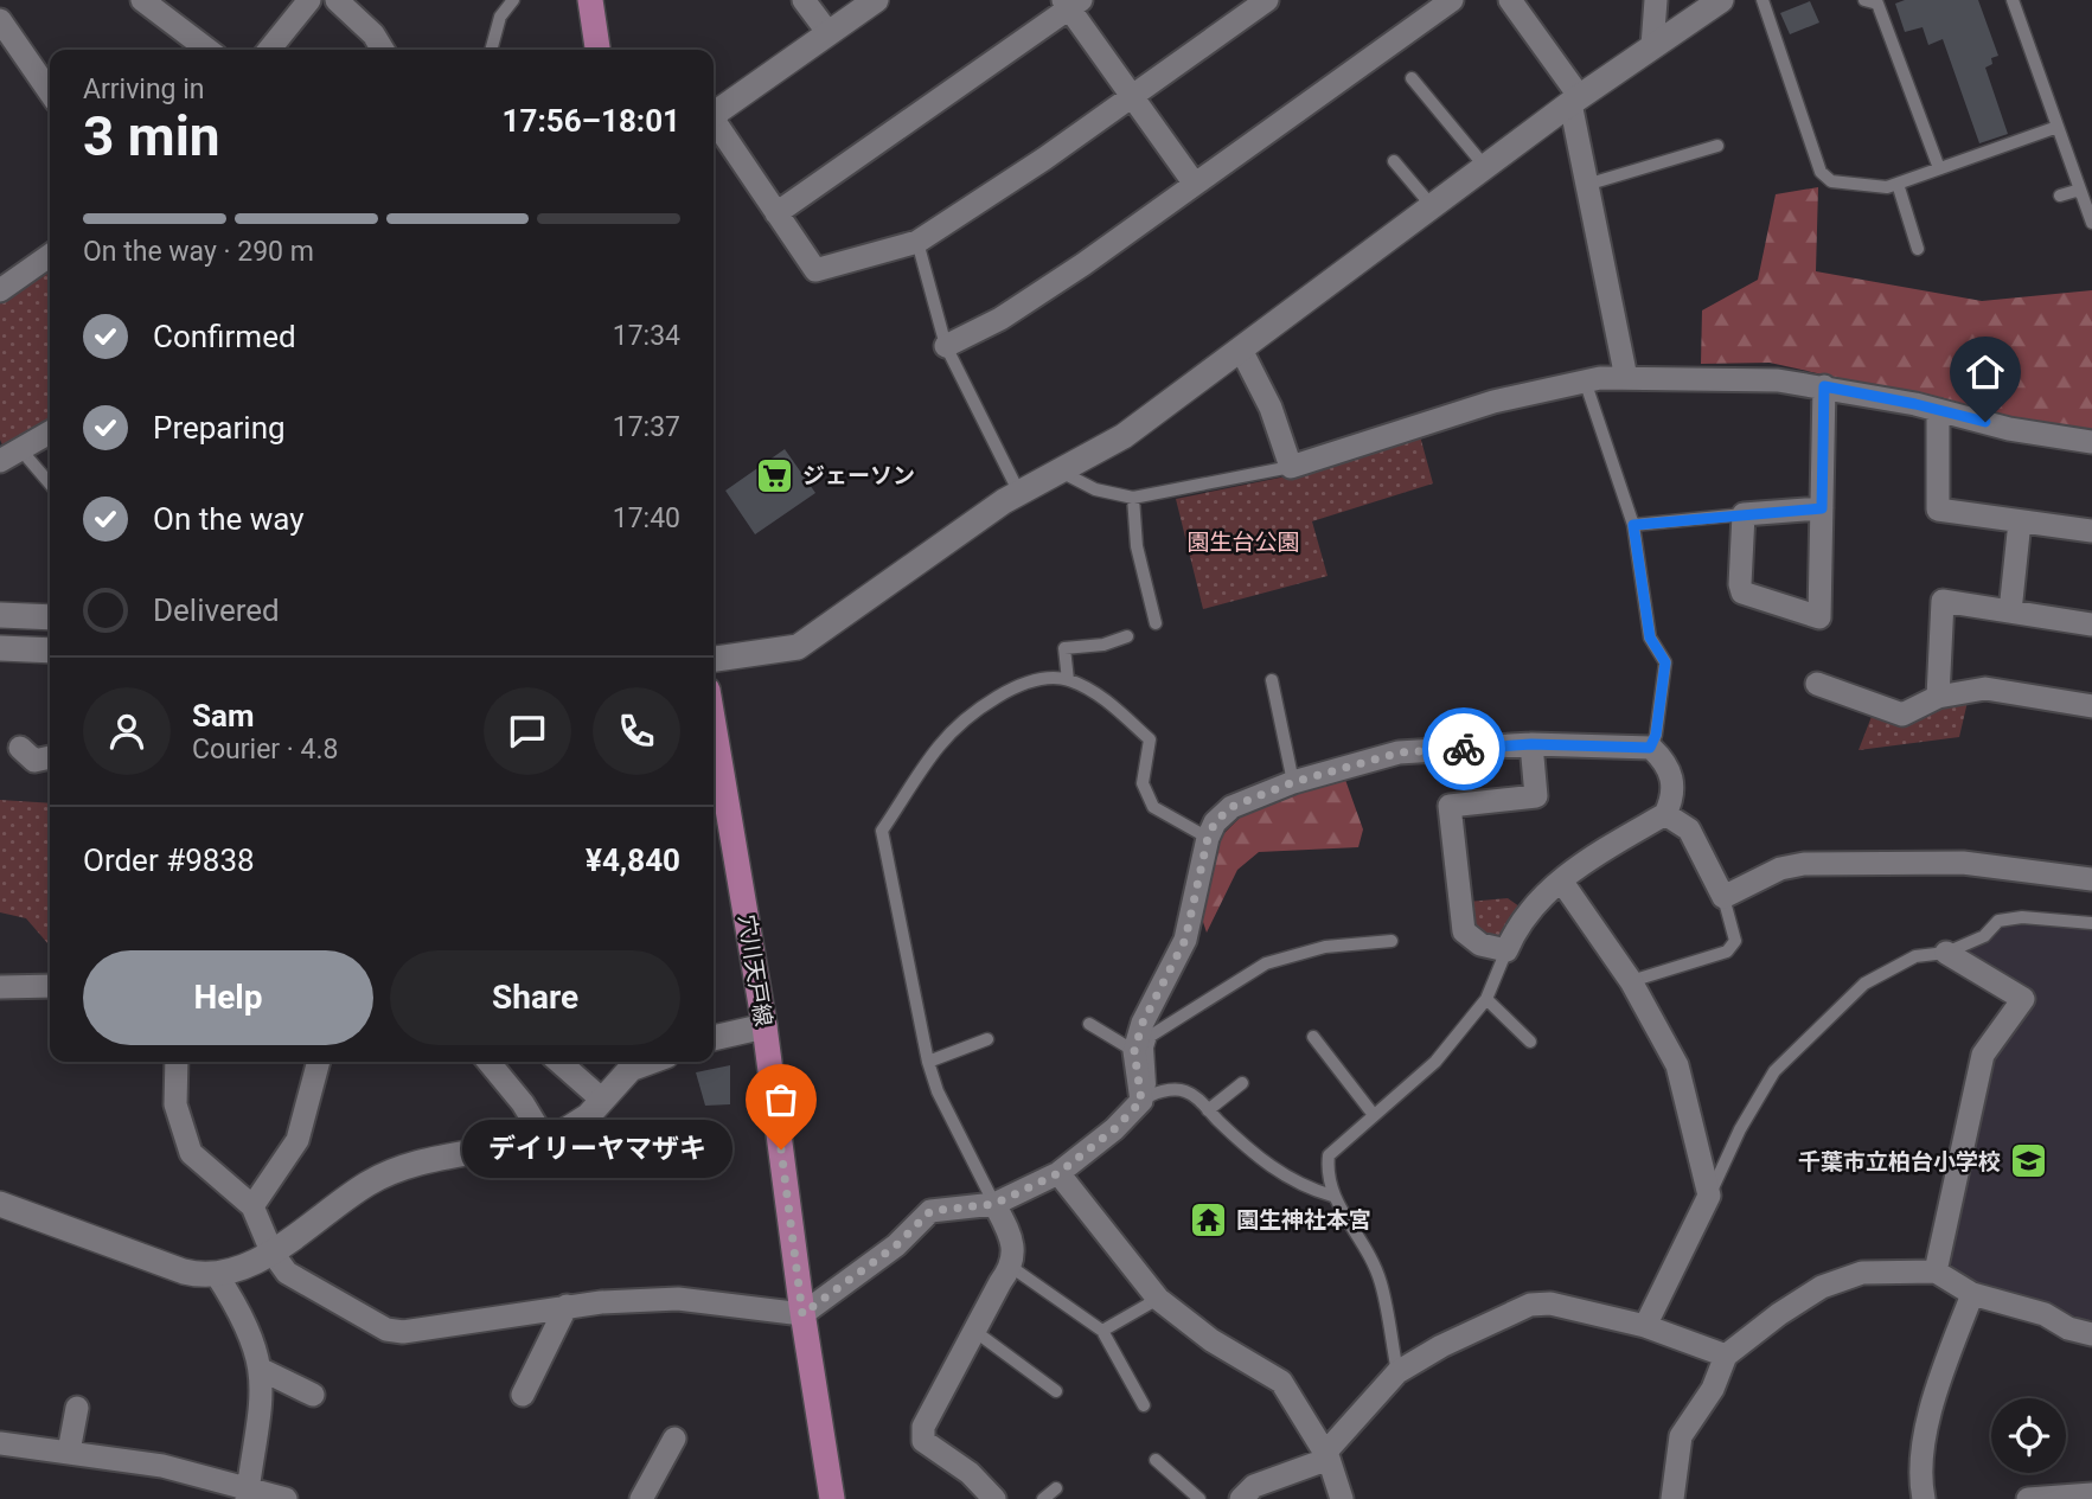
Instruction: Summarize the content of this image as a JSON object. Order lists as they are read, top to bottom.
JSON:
{
  "streets": {
    "main road": ["穴川天戸線"]
  },
  "parks": ["園生台公園"],
  "places": {
    "supermarket": ["ジェーソン"],
    "other": ["デイリーヤマザキ"],
    "school or university": ["千葉市立柏台小学校"],
    "temple": ["園生神社本宮"]
  },
  "page": {
    "heading": ["3 min", "Arriving in", "17:56–18:01"],
    "panel": [
      "Sam",
      "Courier · 4.8",
      "Order #9838",
      "¥4,840"
    ],
    "bar": "On the way · 290 m",
    "list": [
      ["Confirmed", "17:34"],
      ["Preparing", "17:37"],
      ["On the way", "17:40"],
      "Delivered"
    ],
    "buttons": ["Help", "Share"],
    "bubble": "デイリーヤマザキ"
  }
}
